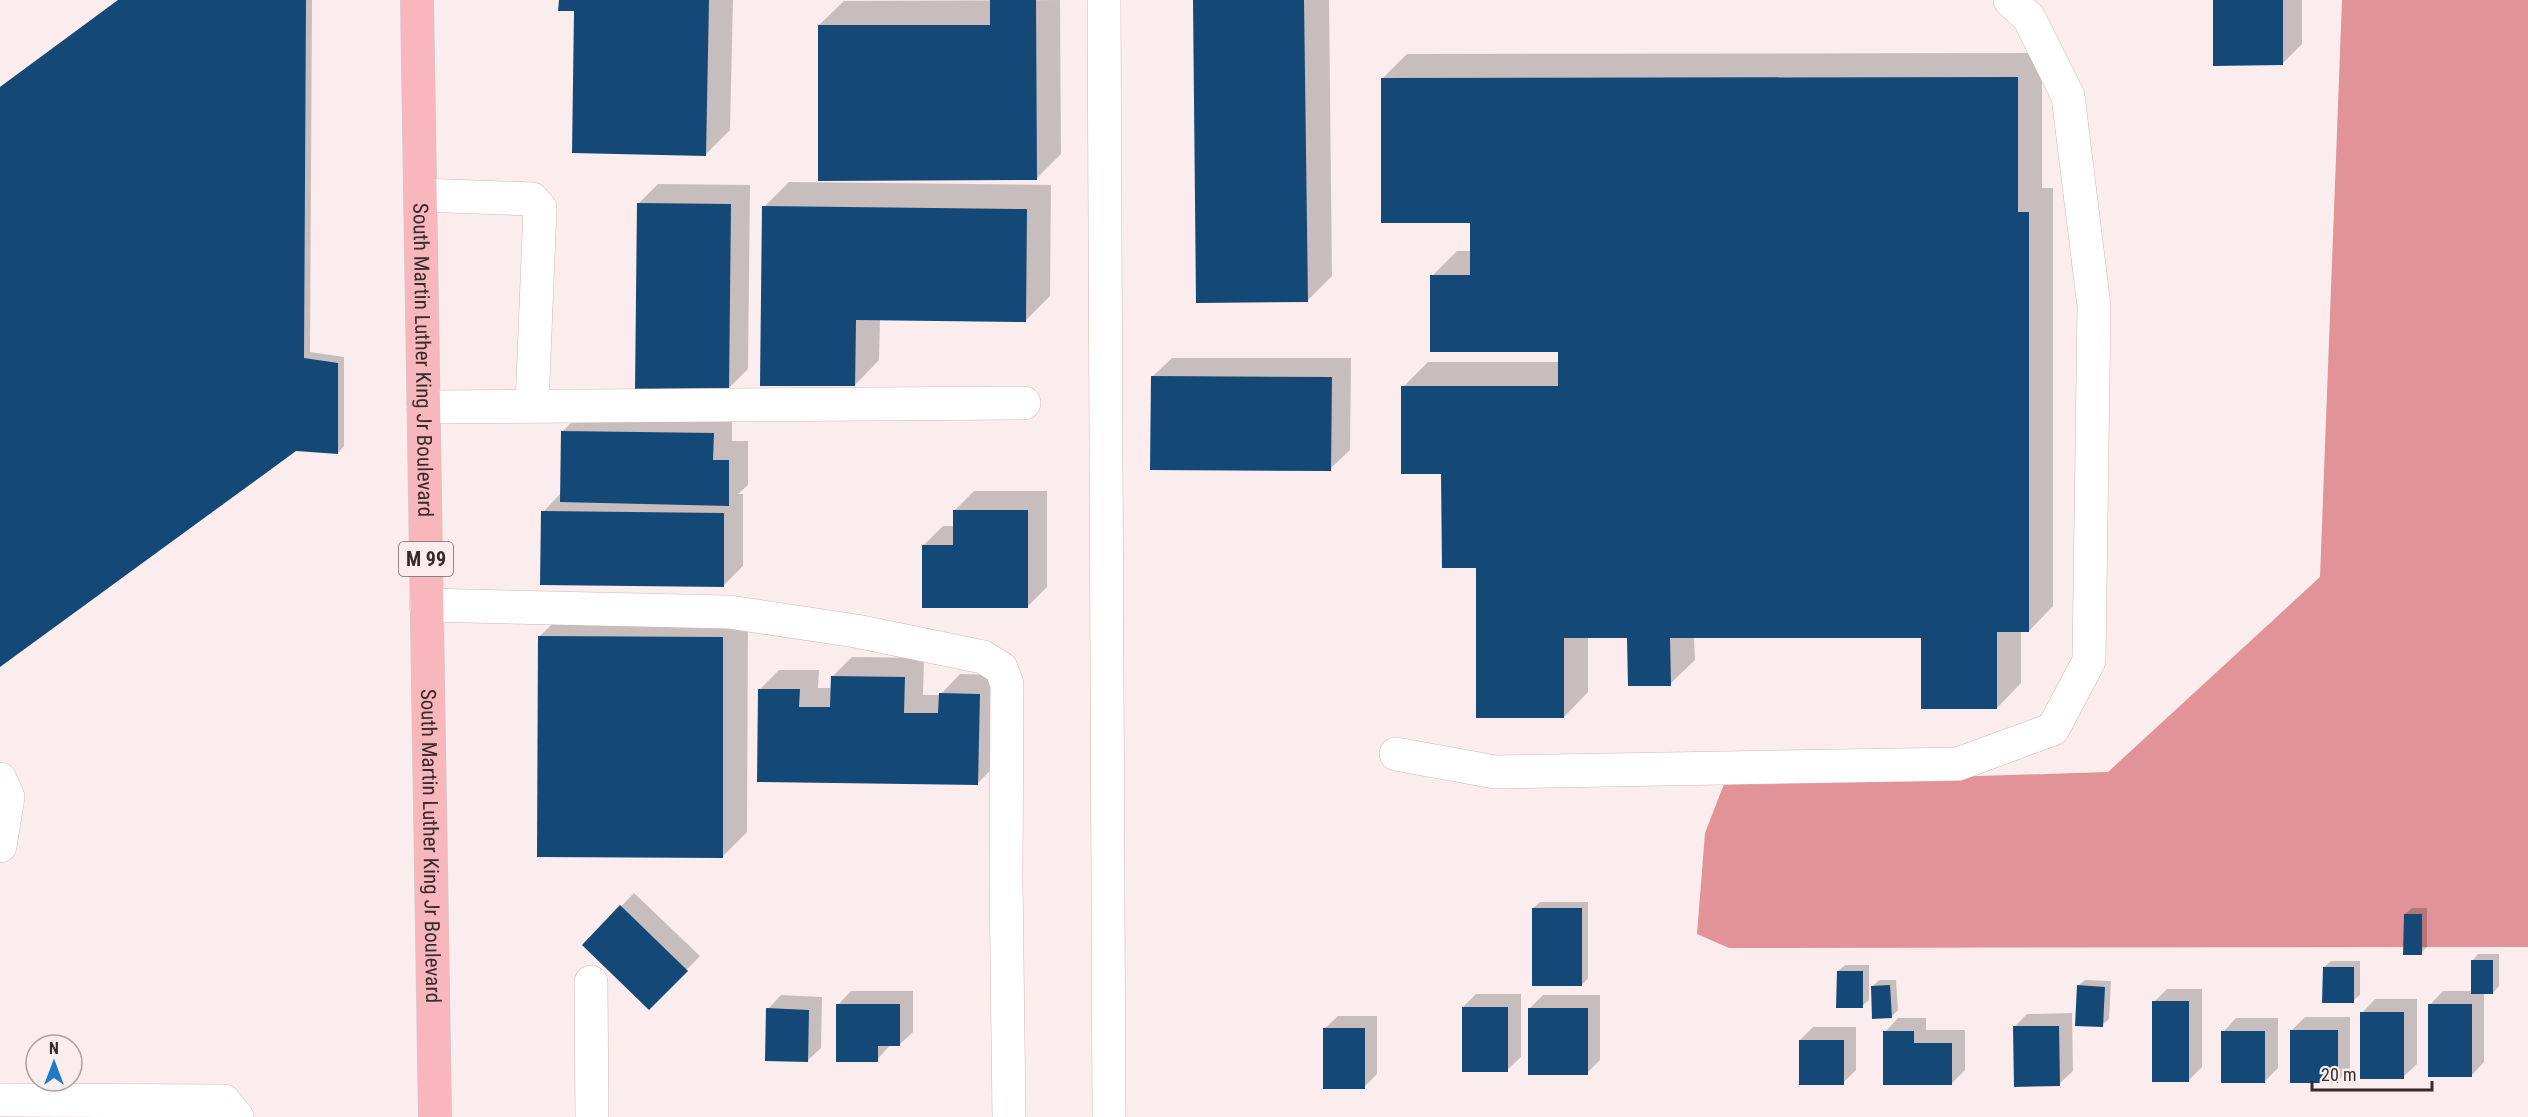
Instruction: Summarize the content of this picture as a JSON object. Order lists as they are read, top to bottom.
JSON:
{
  "streets": {
    "main road": ["South Martin Luther King Jr Boulevard", "M 99"]
  },
  "scale_bar": "20 m",
  "north": "top"
}
